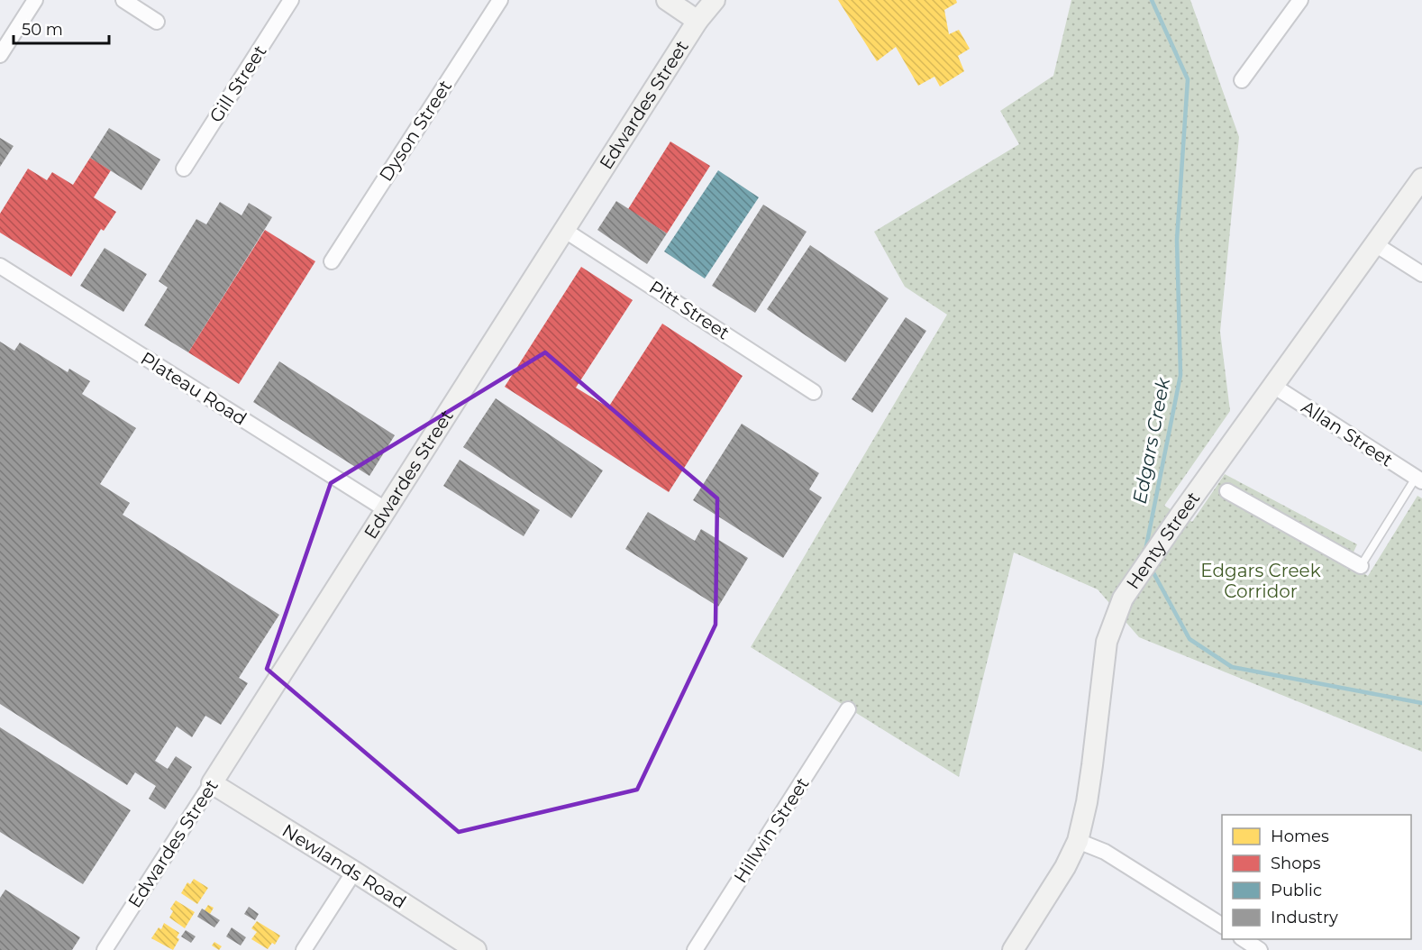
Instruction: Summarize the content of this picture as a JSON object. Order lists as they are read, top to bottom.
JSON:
{
  "streets": {
    "street": [
      "Gill Street",
      "Edwardes Street",
      "Dyson Street",
      "Pitt Street",
      "Plateau Road",
      "Allan Street",
      "Henty Street",
      "Hillwin Street",
      "Newlands Road"
    ]
  },
  "crossings": [
    ["Edwardes Street", "Pitt Street"],
    ["Edwardes Street", "Plateau Road"],
    ["Edwardes Street", "Newlands Road"],
    ["Allan Street", "Henty Street"]
  ],
  "water": ["Edgars Creek"],
  "parks": ["Edgars Creek Corridor"],
  "legend": [
    "Homes",
    "Shops",
    "Public",
    "Industry"
  ],
  "scale_bar": "50 m"
}
